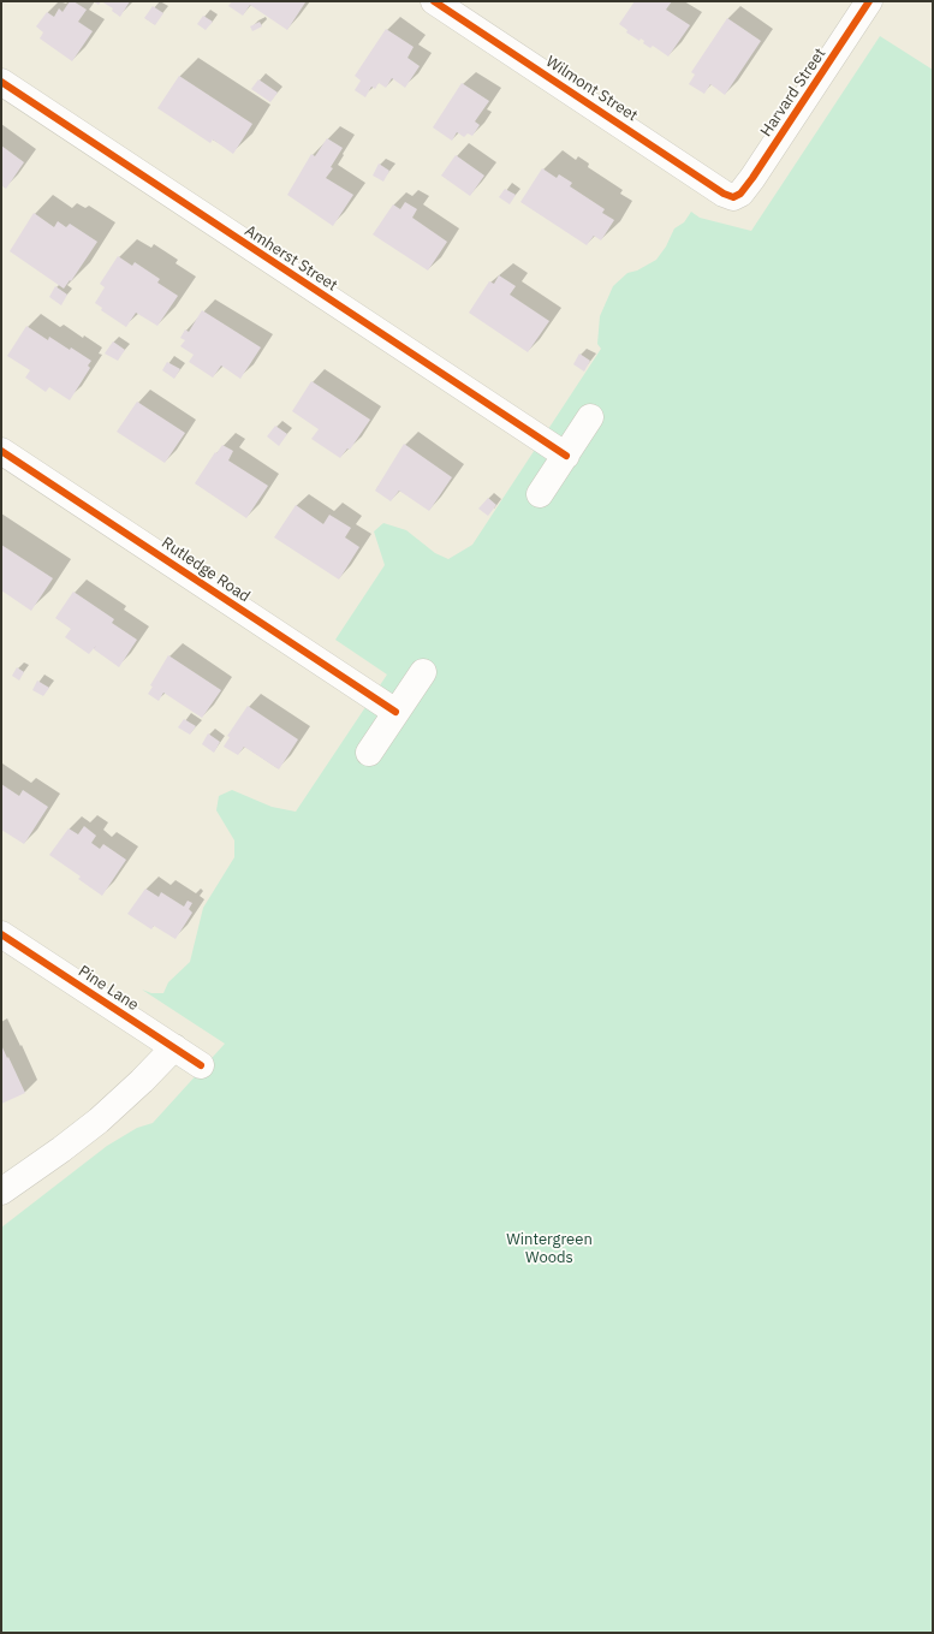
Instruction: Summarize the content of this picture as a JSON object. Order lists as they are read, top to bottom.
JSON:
{
  "streets": {
    "street": [
      "Wilmont Street",
      "Harvard Street",
      "Amherst Street",
      "Rutledge Road",
      "Pine Lane"
    ]
  },
  "crossings": [
    ["Wilmont Street", "Harvard Street"]
  ],
  "parks": ["Wintergreen Woods"]
}
